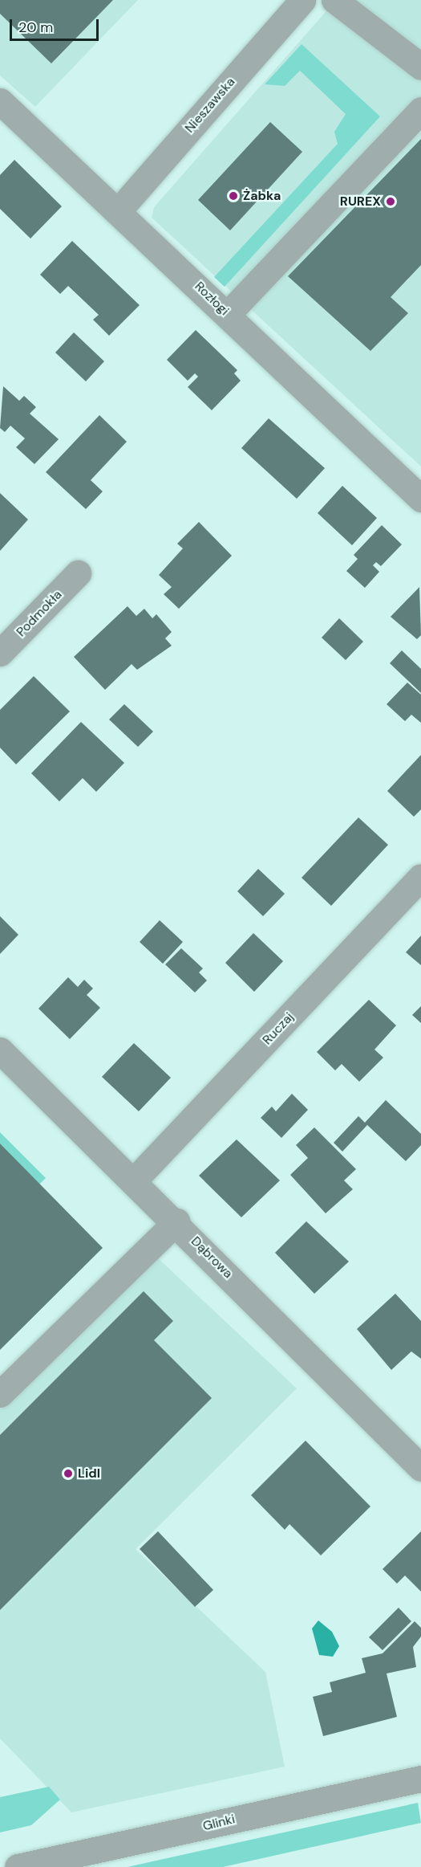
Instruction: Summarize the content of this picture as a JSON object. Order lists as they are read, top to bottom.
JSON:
{
  "streets": {
    "street": [
      "Nieszawska",
      "Rozłogi",
      "Podmokła",
      "Ruczaj",
      "Dąbrowa",
      "Glinki"
    ]
  },
  "crossings": [
    ["Nieszawska", "Rozłogi"],
    ["Ruczaj", "Dąbrowa"]
  ],
  "places": ["Żabka", "RUREX", "Lidl"],
  "scale_bar": "20 m"
}
